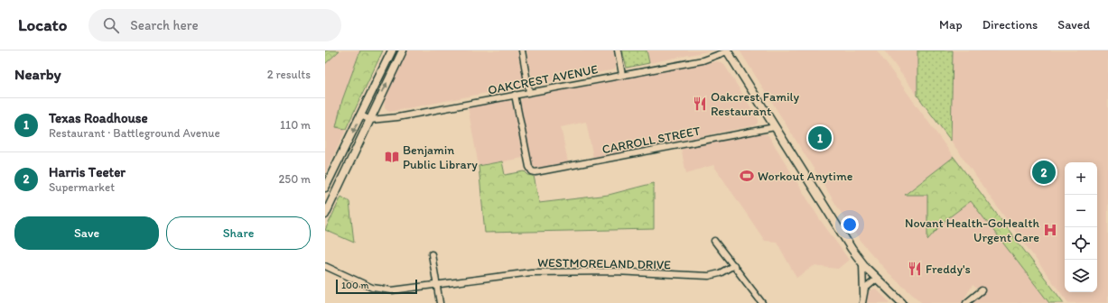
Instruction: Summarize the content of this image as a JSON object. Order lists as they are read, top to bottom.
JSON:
{
  "streets": {
    "street": ["OAKCREST AVENUE", "CARROLL STREET", "WESTMORELAND DRIVE"]
  },
  "crossings": [
    ["OAKCREST AVENUE", "CARROLL STREET"]
  ],
  "places": {
    "restaurant": ["Oakcrest Family Restaurant", "Freddy's"],
    "library": ["Benjamin Public Library"],
    "sports": ["Workout Anytime"],
    "hospital": ["Novant Health-GoHealth Urgent Care"]
  },
  "scale_bar": "100 m",
  "page": {
    "header": "Locato",
    "search": "Search here",
    "nav": ["Map", "Directions", "Saved"],
    "heading": ["Nearby", "2 results"],
    "list": [
      {
        "mark": "1",
        "name": "Texas Roadhouse",
        "note": "Restaurant · Battleground Avenue",
        "value": "110 m"
      },
      {
        "mark": "2",
        "name": "Harris Teeter",
        "note": "Supermarket",
        "value": "250 m"
      }
    ],
    "pins": ["1", "2"],
    "map_buttons": ["+", "−"],
    "buttons": ["Save", "Share"],
    "scale": "100 m"
  }
}
